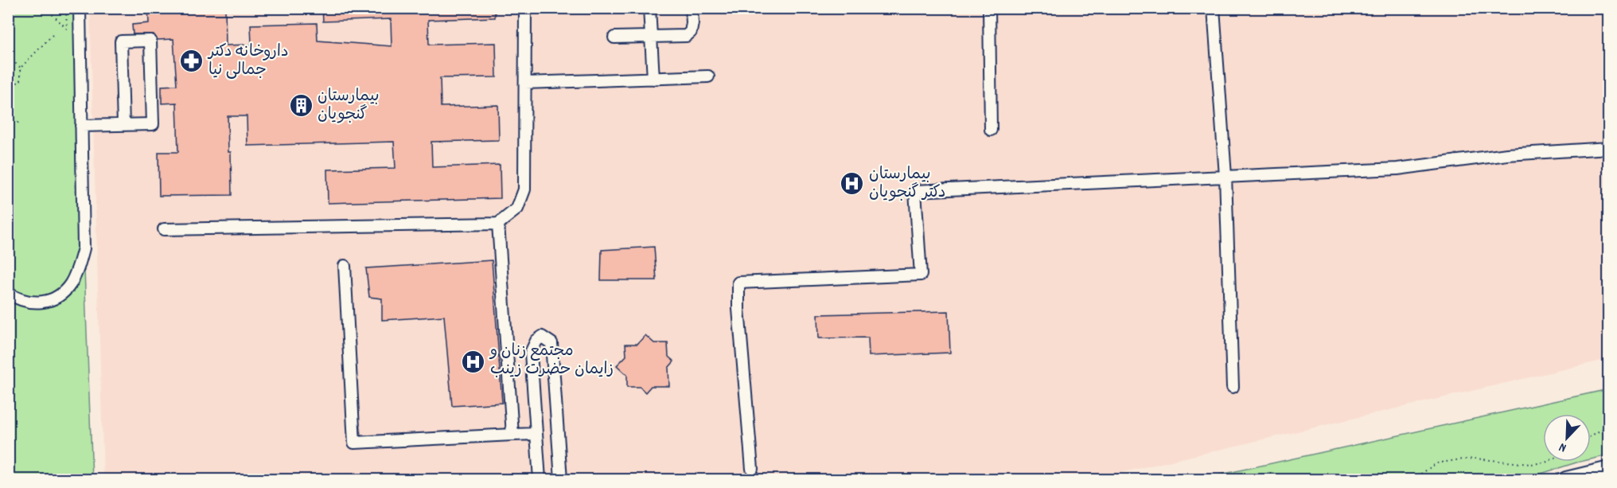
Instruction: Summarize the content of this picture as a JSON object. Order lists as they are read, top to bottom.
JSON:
{
  "places": {
    "pharmacy": ["داروخانه دکتر جمالی نیا"],
    "building": ["بیمارستان گنجویان"],
    "hospital": ["بیمارستان دکتر گنجویان", "مجتمع زنان و زایمان حضرت زینب"]
  },
  "north": "bottom left"
}
